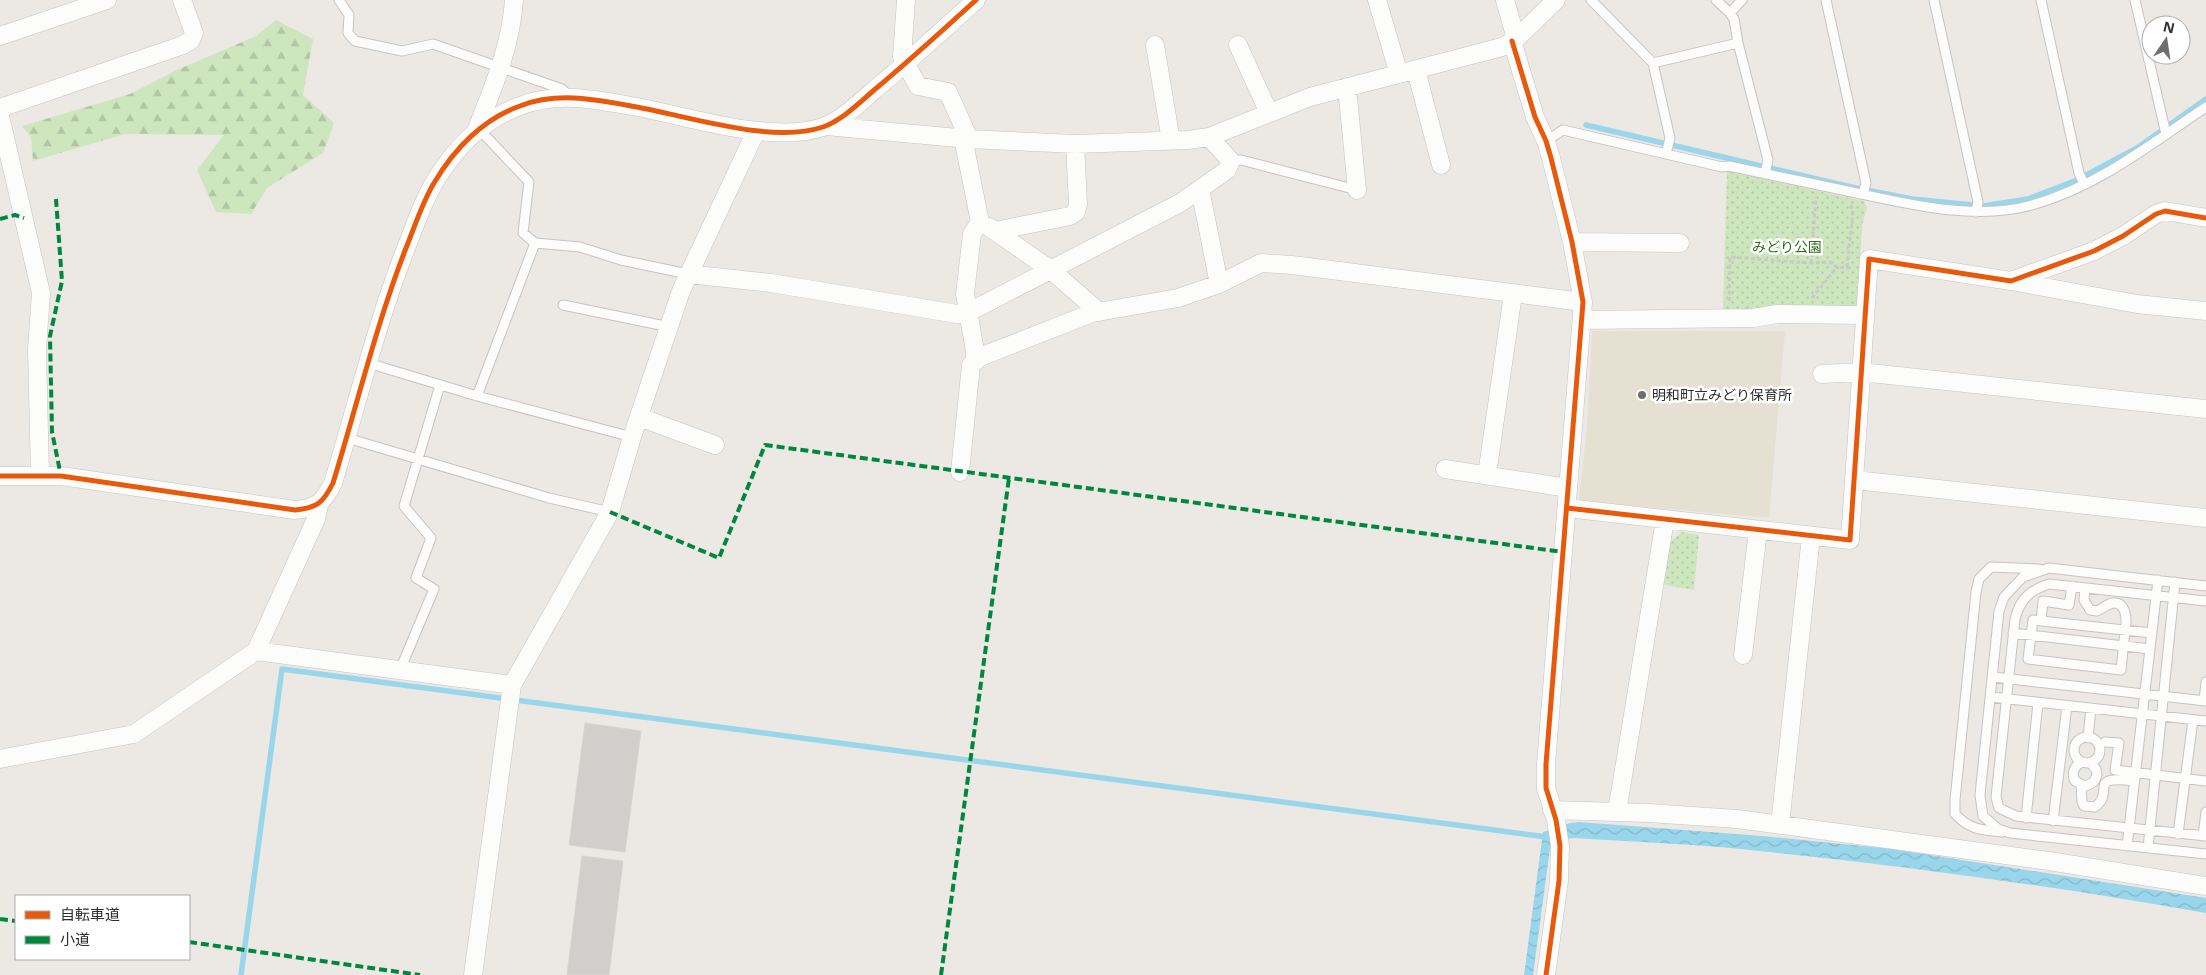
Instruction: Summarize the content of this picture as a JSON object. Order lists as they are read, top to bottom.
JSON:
{
  "parks": ["みどり公園"],
  "places": ["明和町立みどり保育所"],
  "legend": ["自転車道", "小道"],
  "north": "top"
}
